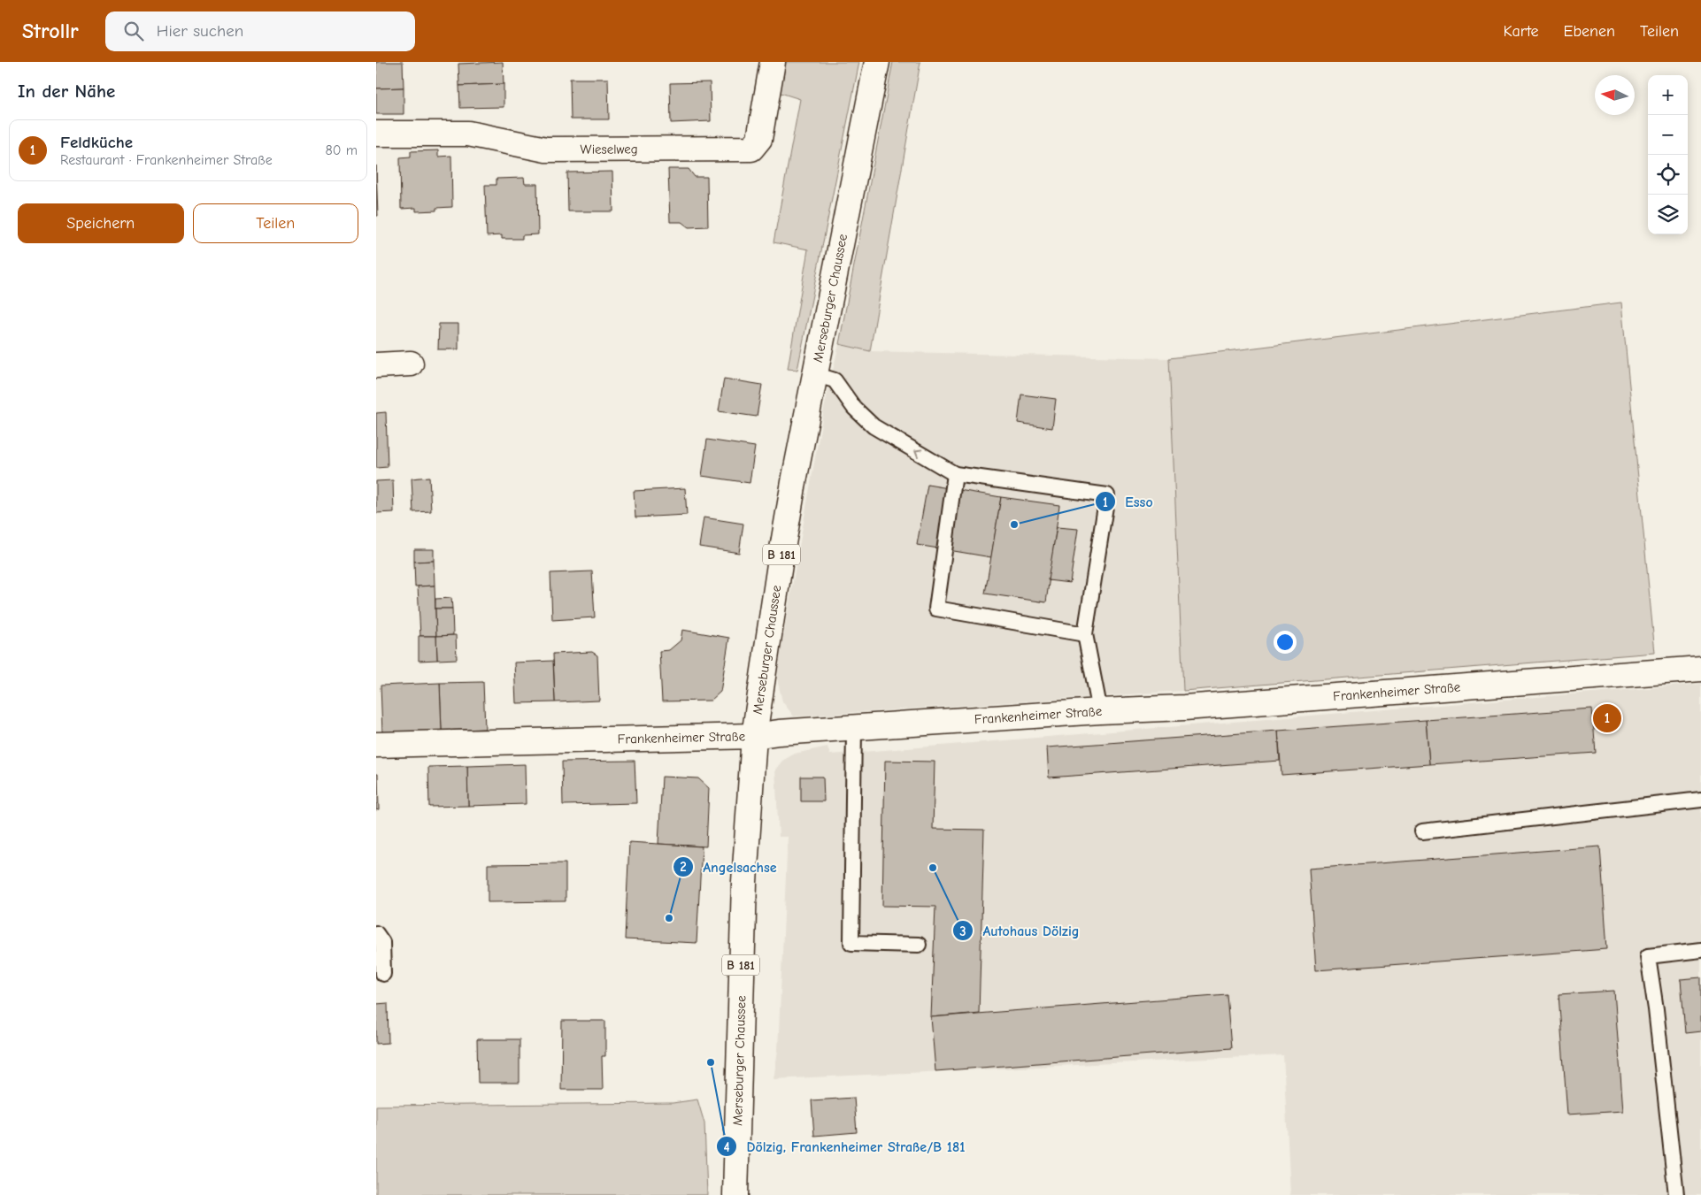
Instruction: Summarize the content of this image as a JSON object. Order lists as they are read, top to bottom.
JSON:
{
  "streets": {
    "street": [
      "Wieselweg",
      "Merseburger Chaussee",
      "B 181",
      "Frankenheimer Straße"
    ]
  },
  "crossings": [
    ["Merseburger Chaussee", "Frankenheimer Straße"]
  ],
  "places": [
    "Esso",
    "Autohaus Dölzig",
    "Angelsachse",
    "Dölzig, Frankenheimer Straße/B 181"
  ],
  "north": "left",
  "page": {
    "header": "Strollr",
    "search": "Hier suchen",
    "nav": ["Karte", "Ebenen", "Teilen"],
    "heading": "In der Nähe",
    "map_buttons": ["+", "−"],
    "list": [
      {
        "mark": "1",
        "name": "Feldküche",
        "note": "Restaurant · Frankenheimer Straße",
        "value": "80 m"
      }
    ],
    "buttons": ["Speichern", "Teilen"],
    "pins": "1"
  }
}
